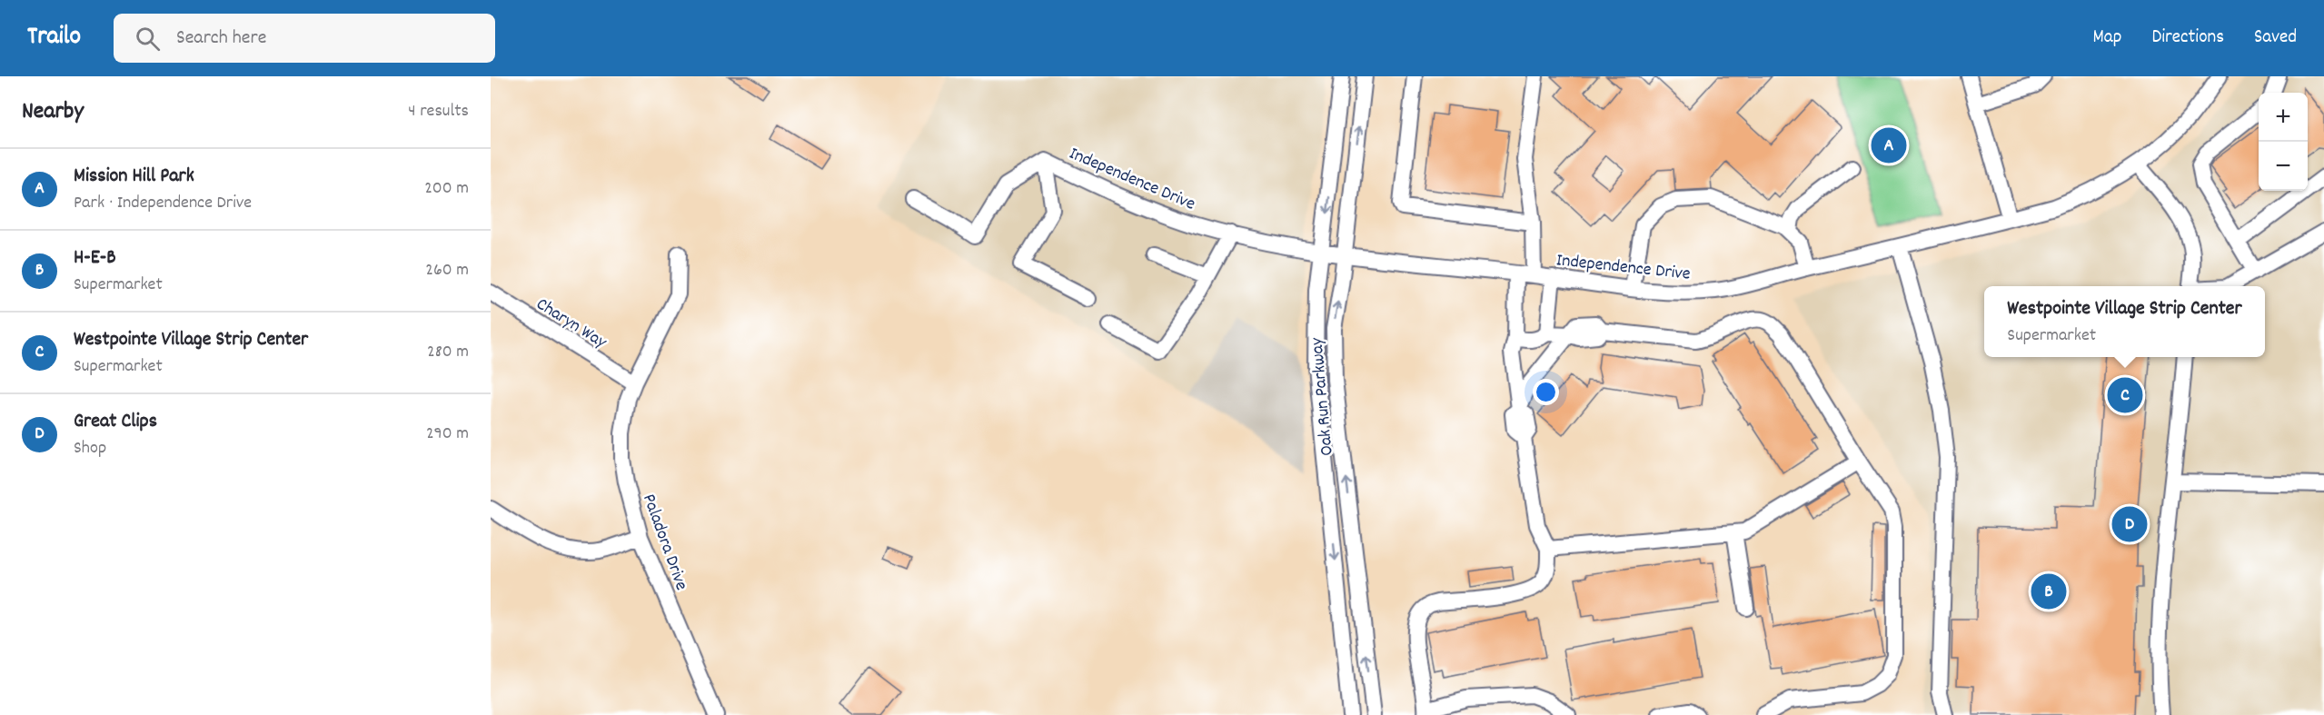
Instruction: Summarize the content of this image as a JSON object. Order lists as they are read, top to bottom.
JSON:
{
  "streets": {
    "street": [
      "Independence Drive",
      "Charyn Way",
      "Oak Run Parkway",
      "Paladora Drive"
    ]
  },
  "crossings": [
    ["Independence Drive", "Oak Run Parkway"],
    ["Charyn Way", "Paladora Drive"]
  ],
  "page": {
    "header": "Trailo",
    "search": "Search here",
    "nav": ["Map", "Directions", "Saved"],
    "heading": ["Nearby", "4 results"],
    "map_buttons": ["+", "−"],
    "pins": [
      "A",
      "C",
      "D",
      "B"
    ],
    "list": [
      {
        "mark": "A",
        "name": "Mission Hill Park",
        "note": "Park · Independence Drive",
        "value": "200 m"
      },
      {
        "mark": "B",
        "name": "H-E-B",
        "note": "Supermarket",
        "value": "260 m"
      },
      {
        "mark": "C",
        "name": "Westpointe Village Strip Center",
        "note": "Supermarket",
        "value": "280 m"
      },
      {
        "mark": "D",
        "name": "Great Clips",
        "note": "Shop",
        "value": "290 m"
      }
    ],
    "popup": ["Westpointe Village Strip Center", "Supermarket"]
  }
}
